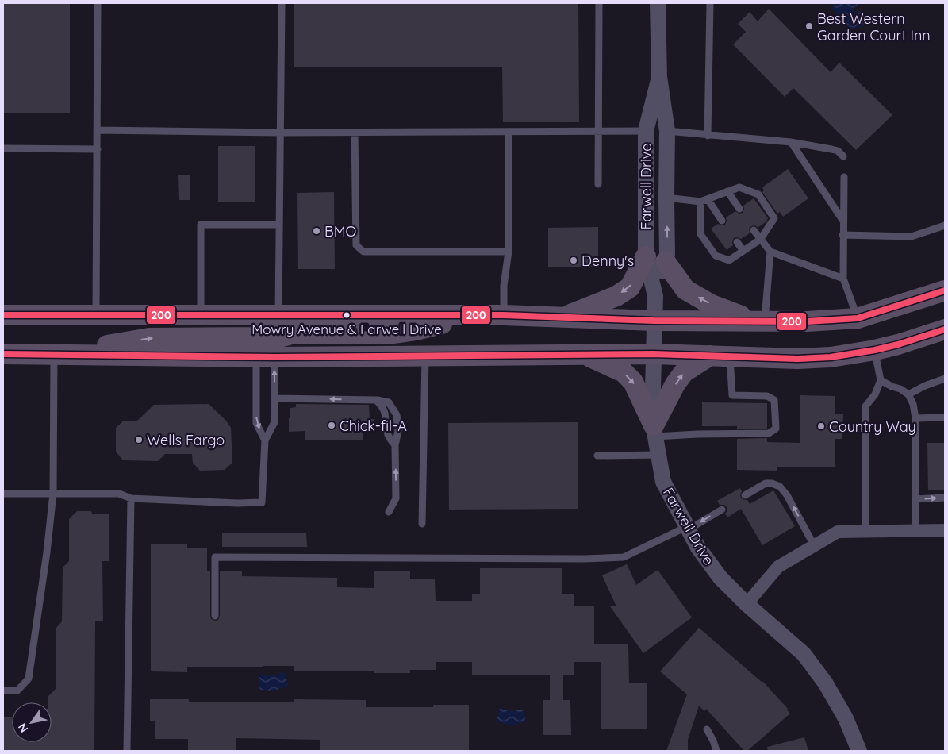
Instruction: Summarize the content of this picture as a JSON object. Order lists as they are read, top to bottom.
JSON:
{
  "streets": {
    "street": ["Farwell Drive"]
  },
  "places": [
    "Best Western Garden Court Inn",
    "BMO",
    "Denny's",
    "Mowry Avenue & Farwell Drive",
    "Chick-fil-A",
    "Country Way",
    "Wells Fargo"
  ],
  "lines": ["transit line 200"],
  "north": "bottom left"
}
